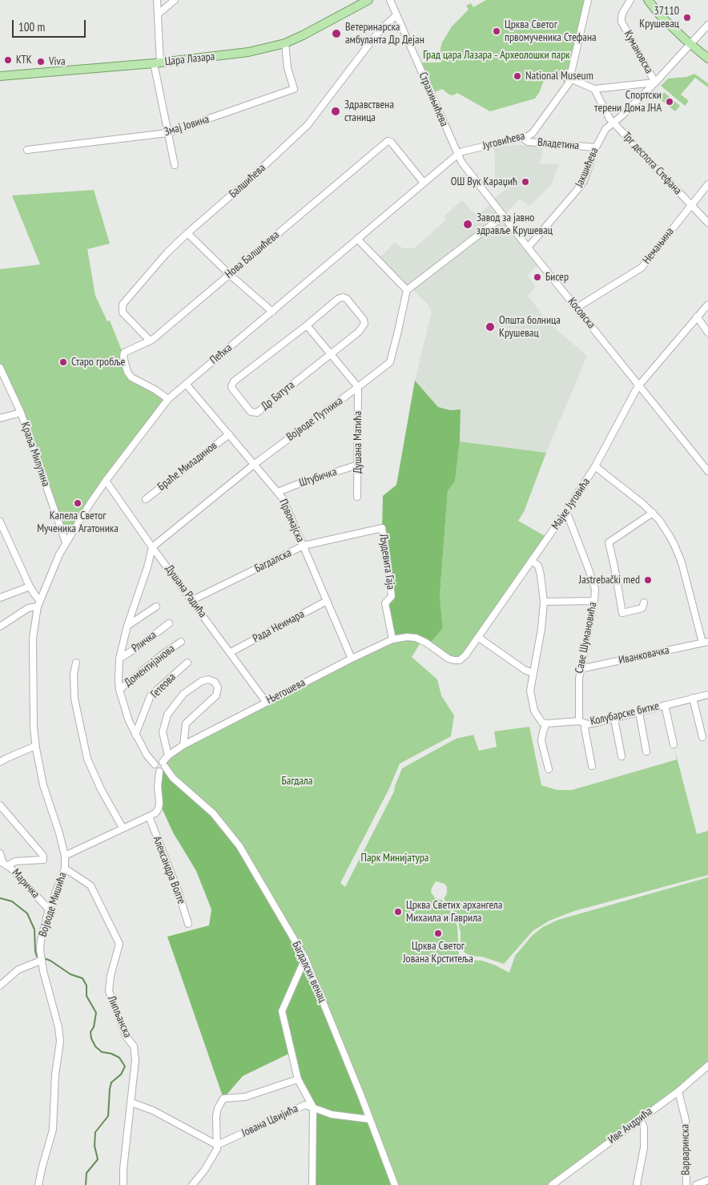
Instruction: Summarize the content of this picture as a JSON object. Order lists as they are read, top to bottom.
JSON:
{
  "streets": {
    "main road": ["Цара Лазара"],
    "street": [
      "Кумановска",
      "Страхињићева",
      "Змај Јовина",
      "Југовићева",
      "Владетина",
      "Трг деспота Стефана",
      "Јакшићева",
      "Балшићева",
      "Немањина",
      "Нова Балшићева",
      "Косовска",
      "Пећка",
      "Др Батута",
      "Војводе Путника",
      "Душана Матића",
      "Краља Милутина",
      "Браће Миладинов",
      "Штубичка",
      "Мајке Југовића",
      "Првомајска",
      "Багдалска",
      "Људевита Гаја",
      "Душана Радића",
      "Рада Неимара",
      "Саве Шумановића",
      "Рличка",
      "Иванковачка",
      "Доментијанова",
      "Гетеова",
      "Његошева",
      "Колубарске битке",
      "Александра Волте",
      "Маричка",
      "Војводе Мишића",
      "Багдалски венац",
      "Липљанска",
      "Јована Цвијића",
      "Иве Андрића",
      "Варваринска"
    ]
  },
  "crossings": [
    ["Кумановска", "Трг деспота Стефана"],
    ["Цара Лазара", "Змај Јовина"],
    ["Страхињићева", "Југовићева"],
    ["Страхињићева", "Балшићева"],
    ["Страхињићева", "Косовска"],
    ["Страхињићева", "Пећка"],
    ["Југовићева", "Владетина"],
    ["Југовићева", "Косовска"],
    ["Југовићева", "Пећка"],
    ["Владетина", "Јакшићева"],
    ["Трг деспота Стефана", "Јакшићева"],
    ["Трг деспота Стефана", "Немањина"],
    ["Јакшићева", "Косовска"],
    ["Балшићева", "Нова Балшићева"],
    ["Немањина", "Косовска"],
    ["Нова Балшићева", "Пећка"],
    ["Косовска", "Пећка"],
    ["Косовска", "Мајке Југовића"],
    ["Пећка", "Краља Милутина"],
    ["Пећка", "Првомајска"],
    ["Пећка", "Душана Радића"],
    ["Пећка", "Војводе Мишића"],
    ["Војводе Путника", "Душана Матића"],
    ["Војводе Путника", "Првомајска"],
    ["Војводе Путника", "Душана Радића"],
    ["Душана Матића", "Штубичка"],
    ["Браће Миладинов", "Првомајска"],
    ["Штубичка", "Првомајска"],
    ["Мајке Југовића", "Саве Шумановића"],
    ["Мајке Југовића", "Његошева"],
    ["Првомајска", "Багдалска"],
    ["Првомајска", "Рада Неимара"],
    ["Првомајска", "Његошева"],
    ["Багдалска", "Људевита Гаја"],
    ["Багдалска", "Душана Радића"],
    ["Људевита Гаја", "Његошева"],
    ["Душана Радића", "Рада Неимара"],
    ["Душана Радића", "Његошева"],
    ["Саве Шумановића", "Иванковачка"],
    ["Саве Шумановића", "Колубарске битке"],
    ["Његошева", "Багдалски венац"],
    ["Маричка", "Војводе Мишића"],
    ["Војводе Мишића", "Липљанска"],
    ["Багдалски венац", "Јована Цвијића"],
    ["Иве Андрића", "Варваринска"]
  ],
  "parks": ["Град цара Лазара - Археолошки парк", "Багдала", "Парк Минијатура"],
  "places": [
    "37110 Крушевац",
    "Црква Светог првомученика Стефана",
    "Ветеринарска амбуланта Др Дејан",
    "KTK",
    "Viva",
    "National Museum",
    "Спортски терени Дома ЈНА",
    "Здравствена станица",
    "ОШ Вук Караџић",
    "Завод за јавно здравље Крушевац",
    "Бисер",
    "Општа болница Крушевац",
    "Старо гробље",
    "Капела Светог Мученика Агатоника",
    "Jastrebački med",
    "Црква Светих архангела Михаила и Гаврила",
    "Црква Светог Јована Крститеља"
  ],
  "scale_bar": "100 m"
}
